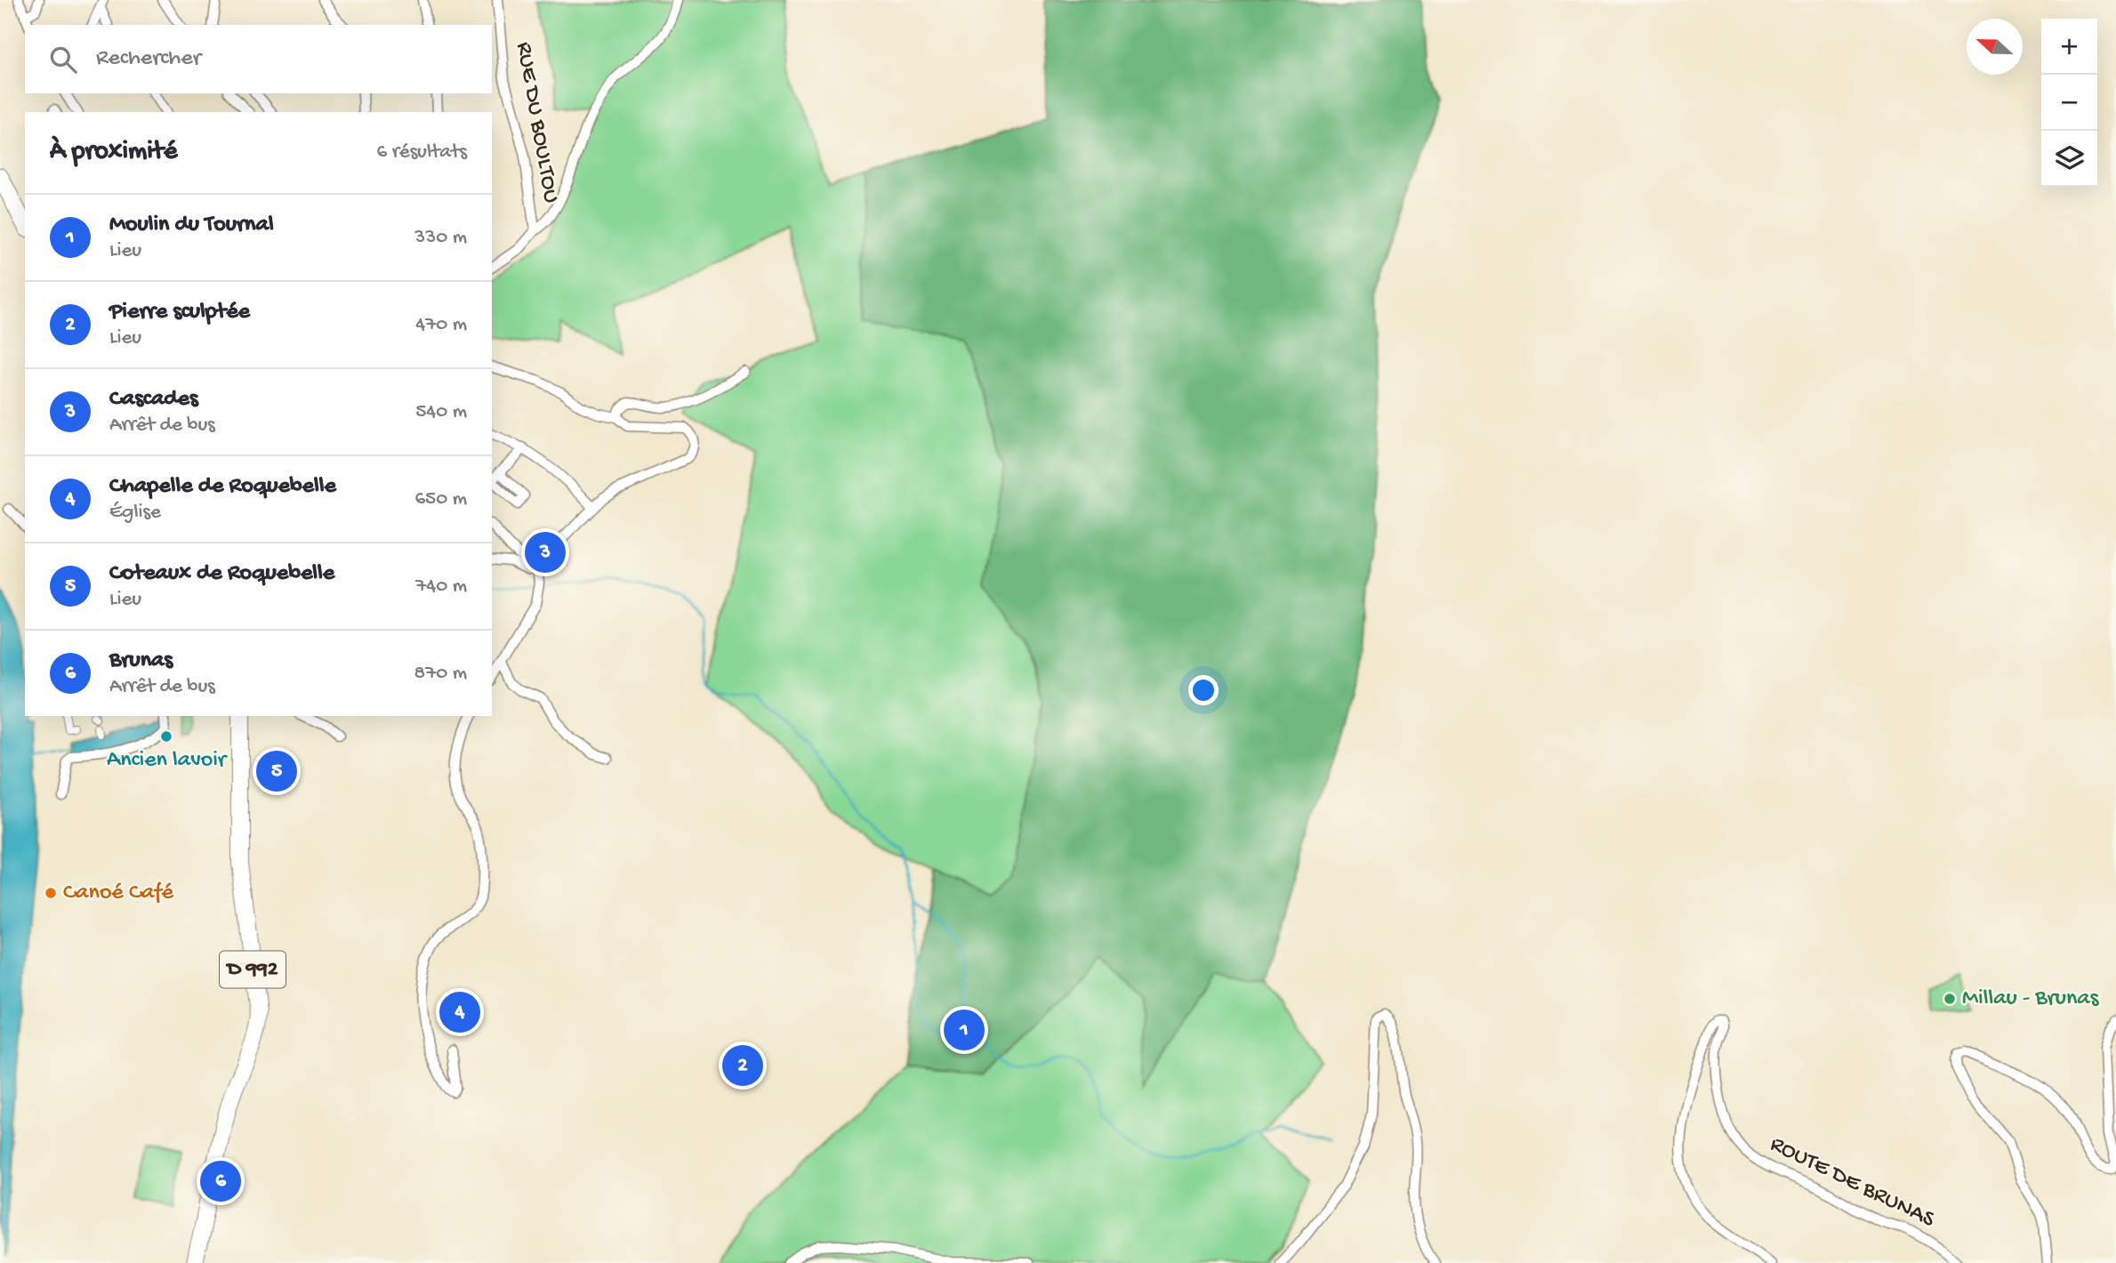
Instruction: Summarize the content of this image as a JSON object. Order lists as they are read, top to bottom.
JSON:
{
  "streets": {
    "main road": ["D 992"],
    "street": ["RUE DU BOULTOU", "ROUTE DE BRUNAS"]
  },
  "places": ["Ancien lavoir", "Canoé Café", "Millau - Brunas"],
  "north": "left",
  "page": {
    "map_buttons": ["+", "−"],
    "search": "Rechercher",
    "heading": ["À proximité", "6 résultats"],
    "list": [
      {
        "mark": "1",
        "name": "Moulin du Tournal",
        "note": "Lieu",
        "value": "330 m"
      },
      {
        "mark": "2",
        "name": "Pierre sculptée",
        "note": "Lieu",
        "value": "470 m"
      },
      {
        "mark": "3",
        "name": "Cascades",
        "note": "Arrêt de bus",
        "value": "540 m"
      },
      {
        "mark": "4",
        "name": "Chapelle de Roquebelle",
        "note": "Église",
        "value": "650 m"
      },
      {
        "mark": "5",
        "name": "Coteaux de Roquebelle",
        "note": "Lieu",
        "value": "740 m"
      },
      {
        "mark": "6",
        "name": "Brunas",
        "note": "Arrêt de bus",
        "value": "870 m"
      }
    ],
    "pins": [
      "3",
      "5",
      "4",
      "1",
      "2",
      "6"
    ]
  }
}
